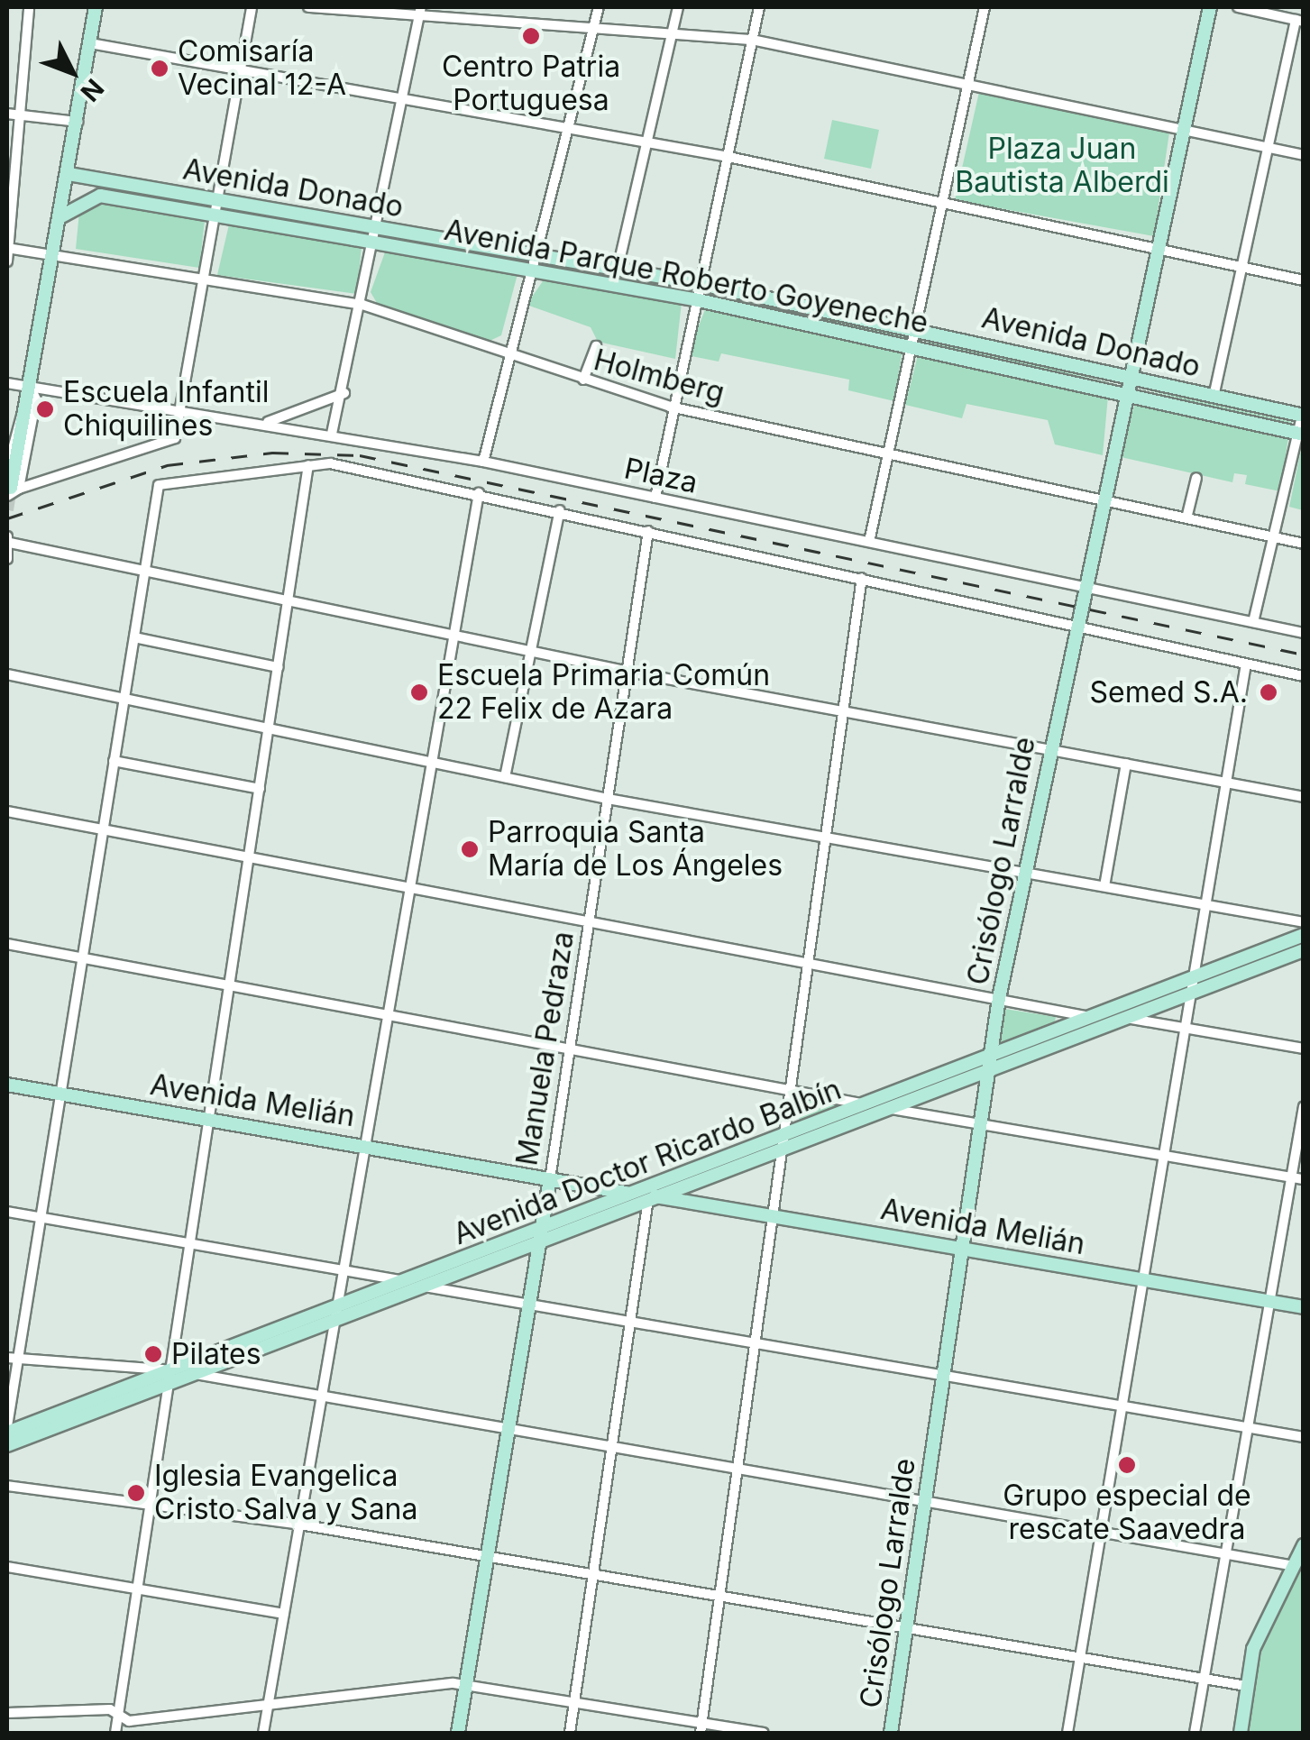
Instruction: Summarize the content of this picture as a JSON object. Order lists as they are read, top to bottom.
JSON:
{
  "streets": {
    "main road": [
      "Avenida Donado",
      "Avenida Parque Roberto Goyeneche",
      "Crisólogo Larralde",
      "Manuela Pedraza",
      "Avenida Melián",
      "Avenida Doctor Ricardo Balbín"
    ],
    "street": ["Holmberg", "Plaza"]
  },
  "crossings": [
    ["Avenida Donado", "Crisólogo Larralde"],
    ["Avenida Parque Roberto Goyeneche", "Crisólogo Larralde"],
    ["Holmberg", "Crisólogo Larralde"],
    ["Plaza", "Crisólogo Larralde"],
    ["Plaza", "Manuela Pedraza"],
    ["Crisólogo Larralde", "Avenida Melián"],
    ["Crisólogo Larralde", "Avenida Doctor Ricardo Balbín"],
    ["Manuela Pedraza", "Avenida Melián"],
    ["Manuela Pedraza", "Avenida Doctor Ricardo Balbín"],
    ["Avenida Melián", "Avenida Doctor Ricardo Balbín"]
  ],
  "parks": ["Plaza Juan Bautista Alberdi"],
  "places": [
    "Centro Patria Portuguesa",
    "Comisaría Vecinal 12-A",
    "Escuela Infantil Chiquilines",
    "Escuela Primaria Común 22 Felix de Azara",
    "Semed S.A.",
    "Parroquia Santa María de Los Ángeles",
    "Pilates",
    "Grupo especial de rescate Saavedra",
    "Iglesia Evangelica Cristo Salva y Sana"
  ],
  "north": "bottom right"
}
